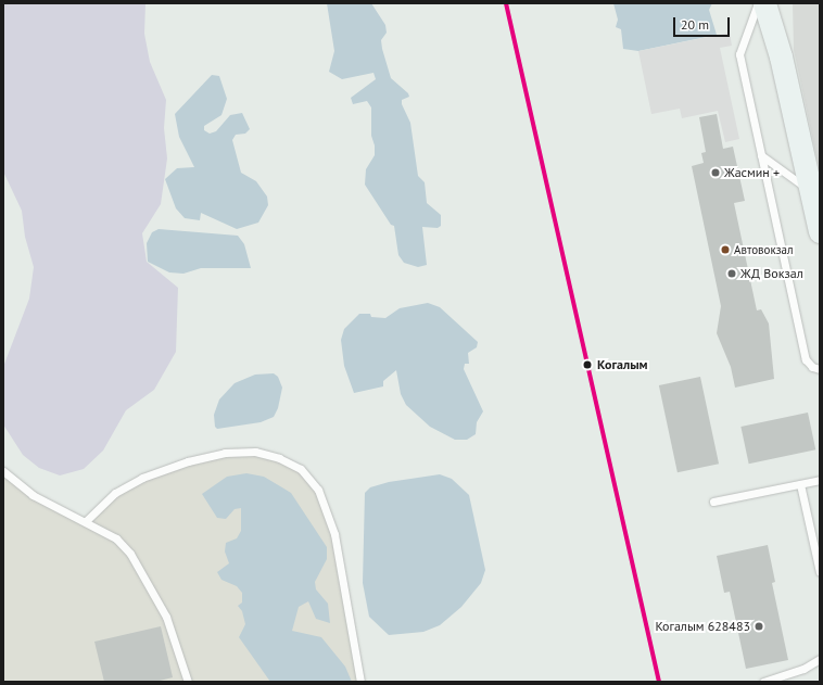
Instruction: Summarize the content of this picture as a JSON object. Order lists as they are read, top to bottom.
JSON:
{
  "places": [
    "Жасмин +",
    "Автовокзал",
    "ЖД Вокзал",
    "Когалым",
    "Когалым 628483"
  ],
  "scale_bar": "20 m"
}
